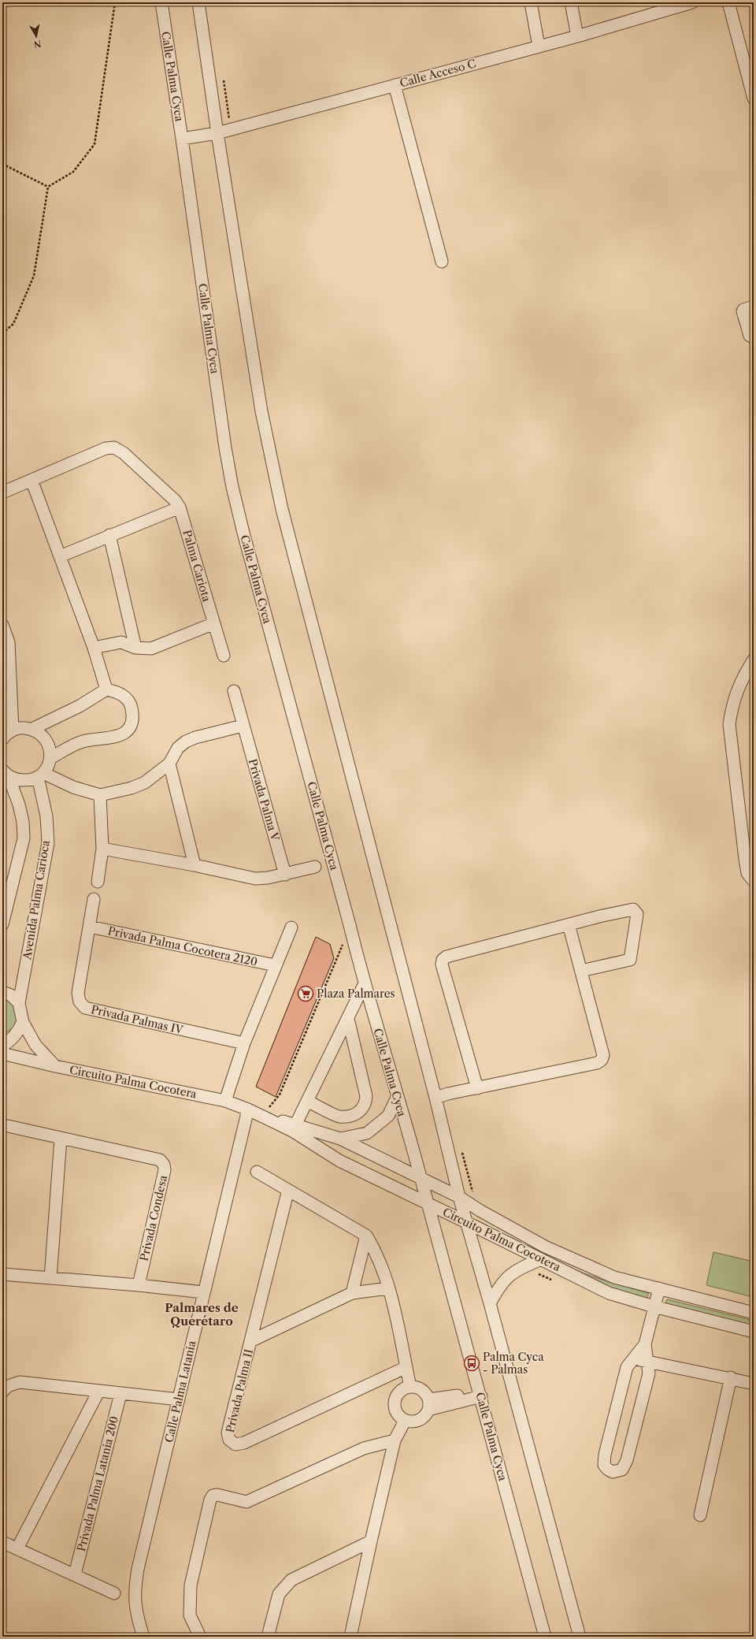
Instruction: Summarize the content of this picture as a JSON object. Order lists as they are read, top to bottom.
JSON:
{
  "streets": {
    "street": [
      "Calle Acceso C",
      "Calle Palma Cyca",
      "Palma Cariota",
      "Privada Palma V",
      "Avenida Palma Carioca",
      "Privada Palma Cocotera 2120",
      "Privada Palmas IV",
      "Circuito Palma Cocotera",
      "Privada Condesa",
      "Privada Palma II",
      "Calle Palma Latania",
      "Privada Palma Latania 200"
    ]
  },
  "crossings": [
    ["Calle Acceso C", "Calle Palma Cyca"],
    ["Calle Palma Cyca", "Circuito Palma Cocotera"],
    ["Avenida Palma Carioca", "Circuito Palma Cocotera"],
    ["Privada Palma Cocotera 2120", "Privada Palmas IV"],
    ["Circuito Palma Cocotera", "Calle Palma Latania"]
  ],
  "districts": ["Palmares de Querétaro"],
  "places": {
    "supermarket": ["Plaza Palmares"],
    "bus stop": ["Palma Cyca - Palmas"]
  },
  "north": "bottom"
}
